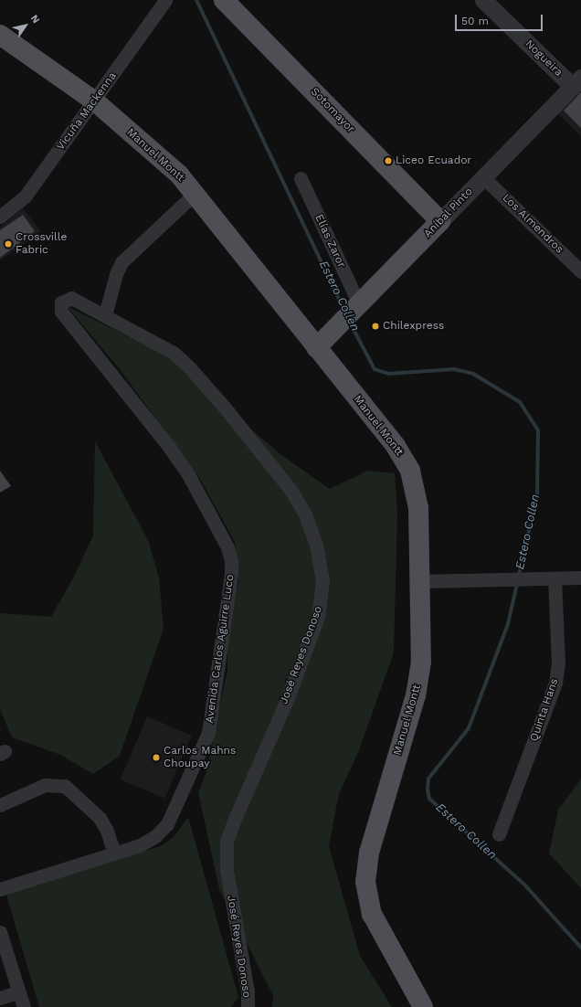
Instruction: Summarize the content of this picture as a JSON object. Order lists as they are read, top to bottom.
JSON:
{
  "streets": {
    "main road": ["Sotomayor", "Manuel Montt", "Aníbal Pinto"],
    "street": [
      "Nogueira",
      "Vicuña Mackenna",
      "Los Almendros",
      "Elías Zaror",
      "Avenida Carlos Aguirre Luco",
      "José Reyes Donoso",
      "Quinta Hans"
    ]
  },
  "crossings": [
    ["Nogueira", "Aníbal Pinto"],
    ["Sotomayor", "Aníbal Pinto"],
    ["Vicuña Mackenna", "Manuel Montt"],
    ["Manuel Montt", "Aníbal Pinto"],
    ["Aníbal Pinto", "Los Almendros"],
    ["Aníbal Pinto", "Elías Zaror"],
    ["Avenida Carlos Aguirre Luco", "José Reyes Donoso"]
  ],
  "water": ["Estero Collen"],
  "places": [
    "Liceo Ecuador",
    "Crossville Fabric",
    "Chilexpress",
    "Carlos Mahns Choupay"
  ],
  "scale_bar": "50 m",
  "north": "top right"
}
